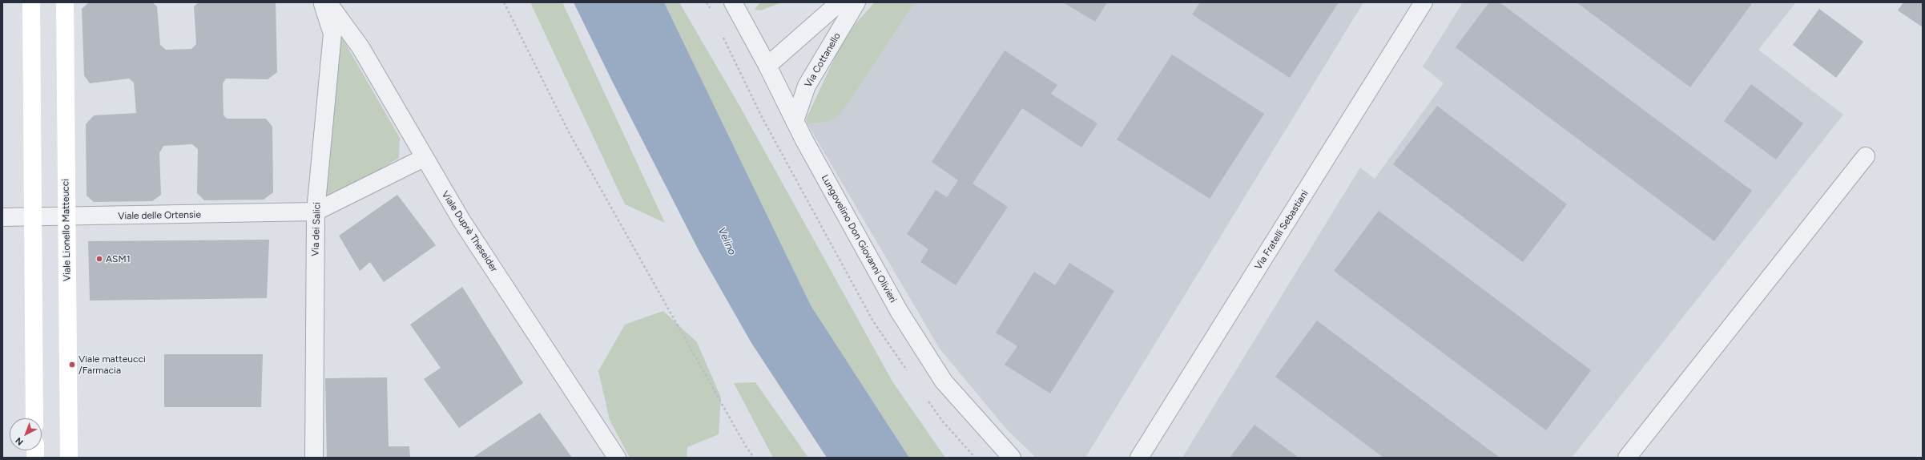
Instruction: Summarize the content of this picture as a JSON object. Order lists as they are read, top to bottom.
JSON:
{
  "streets": {
    "main road": ["Viale Lionello Matteucci"],
    "street": [
      "Via Cottanello",
      "Viale delle Ortensie",
      "Via dei Salici",
      "Via Fratelli Sebastiani",
      "Viale Duprè Theseider",
      "Lungovelino Don Giovanni Olivieri"
    ]
  },
  "crossings": [
    ["Via Cottanello", "Lungovelino Don Giovanni Olivieri"],
    ["Viale delle Ortensie", "Via dei Salici"],
    ["Viale delle Ortensie", "Viale Lionello Matteucci"]
  ],
  "water": ["Velino"],
  "places": ["ASM1", "Viale matteucci /Farmacia"],
  "north": "bottom left"
}
